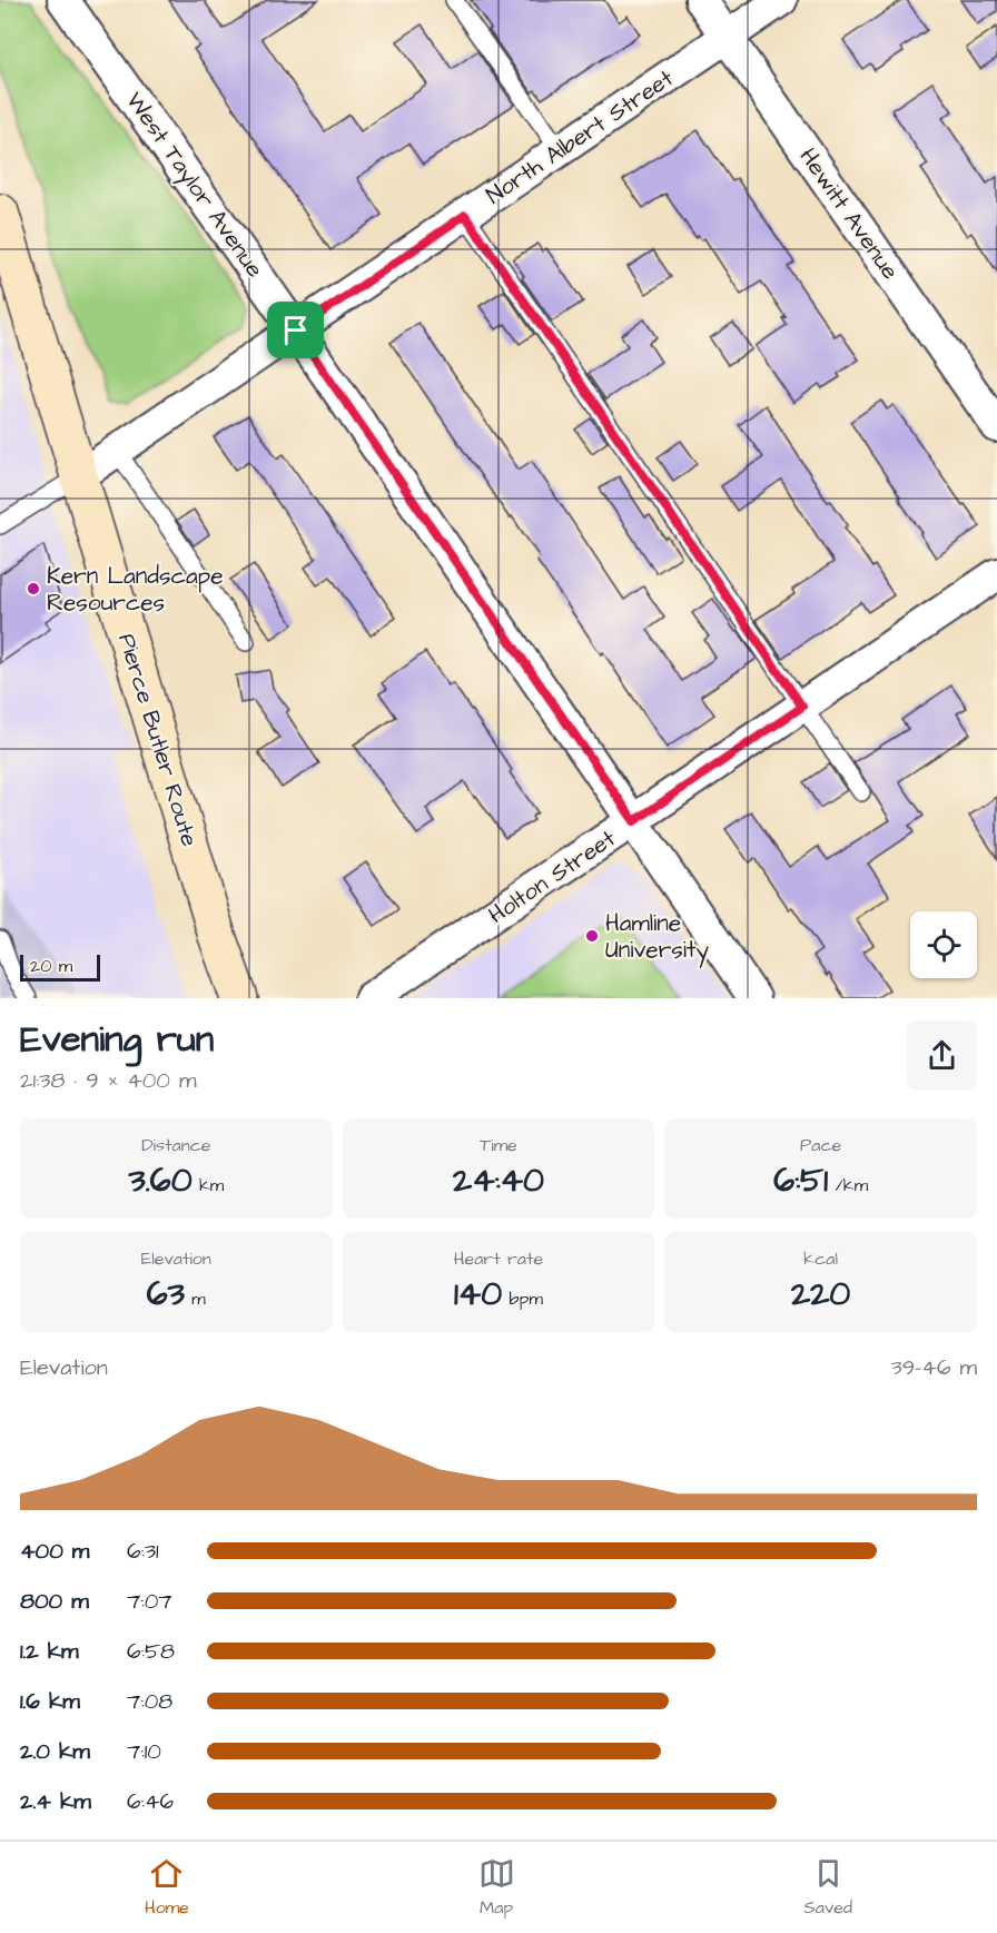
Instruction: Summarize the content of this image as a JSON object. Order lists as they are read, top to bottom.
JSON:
{
  "streets": {
    "main road": ["Pierce Butler Route"],
    "street": [
      "North Albert Street",
      "West Taylor Avenue",
      "Hewitt Avenue",
      "Holton Street"
    ]
  },
  "crossings": [
    ["North Albert Street", "West Taylor Avenue"],
    ["North Albert Street", "Hewitt Avenue"],
    ["North Albert Street", "Pierce Butler Route"],
    ["West Taylor Avenue", "Holton Street"]
  ],
  "places": ["Kern Landscape Resources", "Hamline University"],
  "scale_bar": "20 m",
  "page": {
    "scale": "20 m",
    "heading": ["Evening run", "21:38 · 9 × 400 m"],
    "stats": [
      ["Distance", "3.60 km"],
      ["Time", "24:40"],
      ["Pace", "6:51 /km"],
      ["Elevation", "63 m"],
      ["Heart rate", "140 bpm"],
      ["kcal", "220"]
    ],
    "chart": ["Elevation", "39–46 m"],
    "list": [
      {
        "name": "400 m",
        "note": "6:31"
      },
      {
        "name": "800 m",
        "note": "7:07"
      },
      {
        "name": "1.2 km",
        "note": "6:58"
      },
      {
        "name": "1.6 km",
        "note": "7:08"
      },
      {
        "name": "2.0 km",
        "note": "7:10"
      },
      {
        "name": "2.4 km",
        "note": "6:46"
      }
    ],
    "tabs": ["Home", "Map", "Saved"]
  }
}
